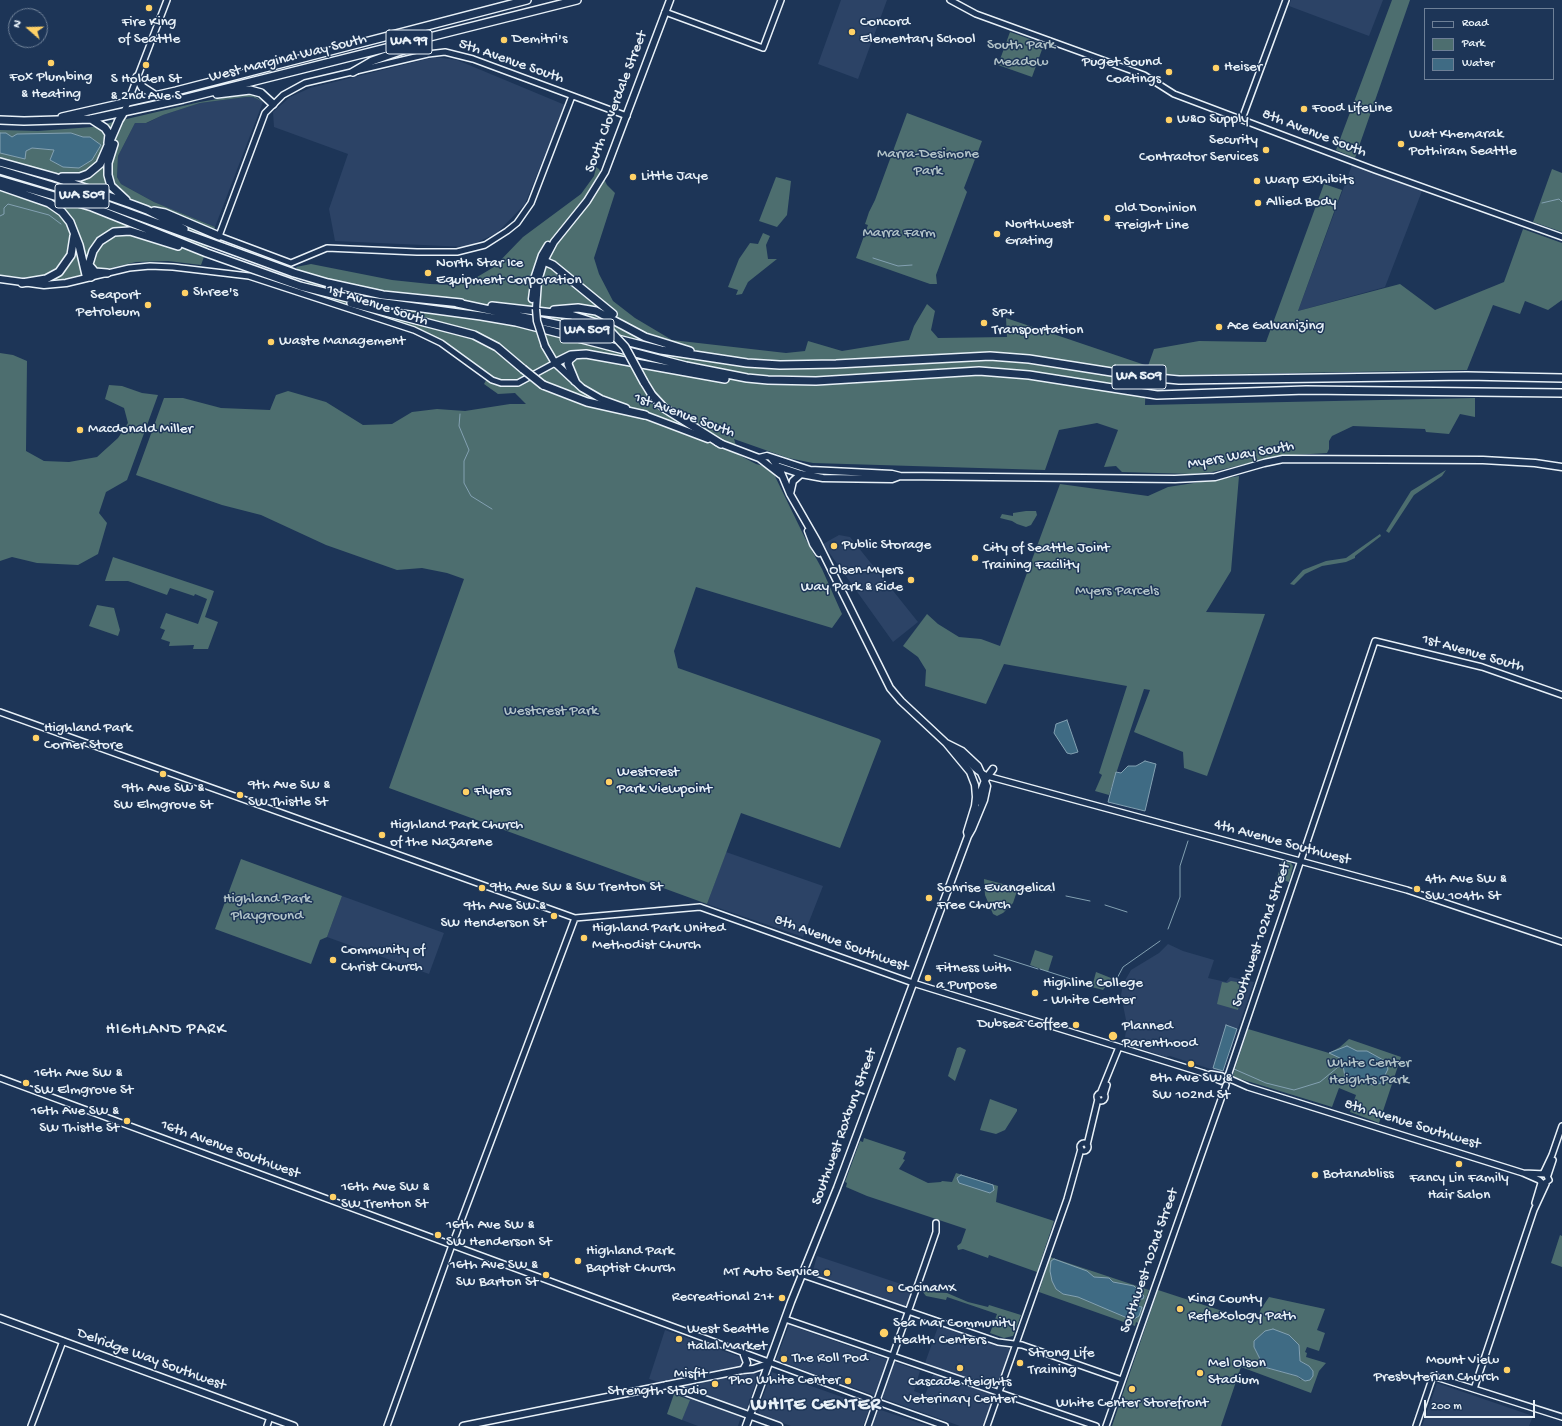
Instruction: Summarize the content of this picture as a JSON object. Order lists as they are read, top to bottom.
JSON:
{
  "streets": {
    "highway": ["WA 99", "West Marginal Way South", "WA 509"],
    "main road": [
      "South Cloverdale Street",
      "1st Avenue South",
      "Myers Way South",
      "Southwest Roxbury Street",
      "Delridge Way Southwest"
    ],
    "street": [
      "5th Avenue South",
      "8th Avenue South",
      "4th Avenue Southwest",
      "Southwest 102nd Street",
      "8th Avenue Southwest",
      "16th Avenue Southwest"
    ]
  },
  "crossings": [
    ["5th Avenue South", "South Cloverdale Street"],
    ["South Cloverdale Street", "1st Avenue South"],
    ["1st Avenue South", "Myers Way South"],
    ["1st Avenue South", "Southwest 102nd Street"],
    ["4th Avenue Southwest", "Southwest 102nd Street"],
    ["4th Avenue Southwest", "Southwest Roxbury Street"],
    ["Southwest 102nd Street", "8th Avenue Southwest"],
    ["8th Avenue Southwest", "Southwest Roxbury Street"],
    ["Southwest Roxbury Street", "16th Avenue Southwest"]
  ],
  "districts": ["HIGHLAND PARK", "WHITE CENTER"],
  "parks": [
    "South Park Meadow",
    "Marra-Desimone Park",
    "Marra Farm",
    "Myers Parcels",
    "Westcrest Park",
    "Highland Park Playground",
    "White Center Heights Park"
  ],
  "places": [
    "Fire King of Seattle",
    "Concord Elementary School",
    "Demitri's",
    "Fox Plumbing & Heating",
    "S Holden St & 2nd Ave S",
    "Heiser",
    "Puget Sound Coatings",
    "Food LifeLine",
    "W&O Supply",
    "Wat Khemarak Pothiram Seattle",
    "Security Contractor Services",
    "Little Jaye",
    "Warp Exhibits",
    "Allied Body",
    "Old Dominion Freight Line",
    "Northwest Grating",
    "North Star Ice Equipment Corporation",
    "Shree's",
    "Seaport Petroleum",
    "SP+ Transportation",
    "Ace Galvanizing",
    "Waste Management",
    "Macdonald Miller",
    "Public Storage",
    "City of Seattle Joint Training Facility",
    "Olsen-Myers Way Park & Ride",
    "Highland Park Corner Store",
    "9th Ave SW & SW Elmgrove St",
    "Westcrest Park Viewpoint",
    "Flyers",
    "9th Ave SW & SW Thistle St",
    "Highland Park Church of the Nazarene",
    "9th Ave SW & SW Trenton St",
    "4th Ave SW & SW 104th St",
    "Sonrise Evangelical Free Church",
    "9th Ave SW & SW Henderson St",
    "Highland Park United Methodist Church",
    "Community of Christ Church",
    "Fitness with a Purpose",
    "Highline College - White Center",
    "Dubsea Coffee",
    "Planned Parenthood",
    "8th Ave SW & SW 102nd St",
    "16th Ave SW & SW Elmgrove St",
    "16th Ave SW & SW Thistle St",
    "Fancy Lin Family Hair Salon",
    "Botanabliss",
    "16th Ave SW & SW Trenton St",
    "16th Ave SW & SW Henderson St",
    "Highland Park Baptist Church",
    "MT Auto Service",
    "16th Ave SW & SW Barton St",
    "CocinaMX",
    "Recreational 21+",
    "King County Reflexology Path",
    "Sea Mar Community Health Centers",
    "West Seattle Halal Market",
    "The Roll Pod",
    "Strong Life Training",
    "Cascade Heights Veterinary Center",
    "Mount View Presbyterian Church",
    "Mel Olson Stadium",
    "Pho White Center",
    "Misfit Strength Studio",
    "White Center Storefront"
  ],
  "legend": ["Road", "Park", "Water"],
  "scale_bar": "200 m",
  "north": "left"
}
